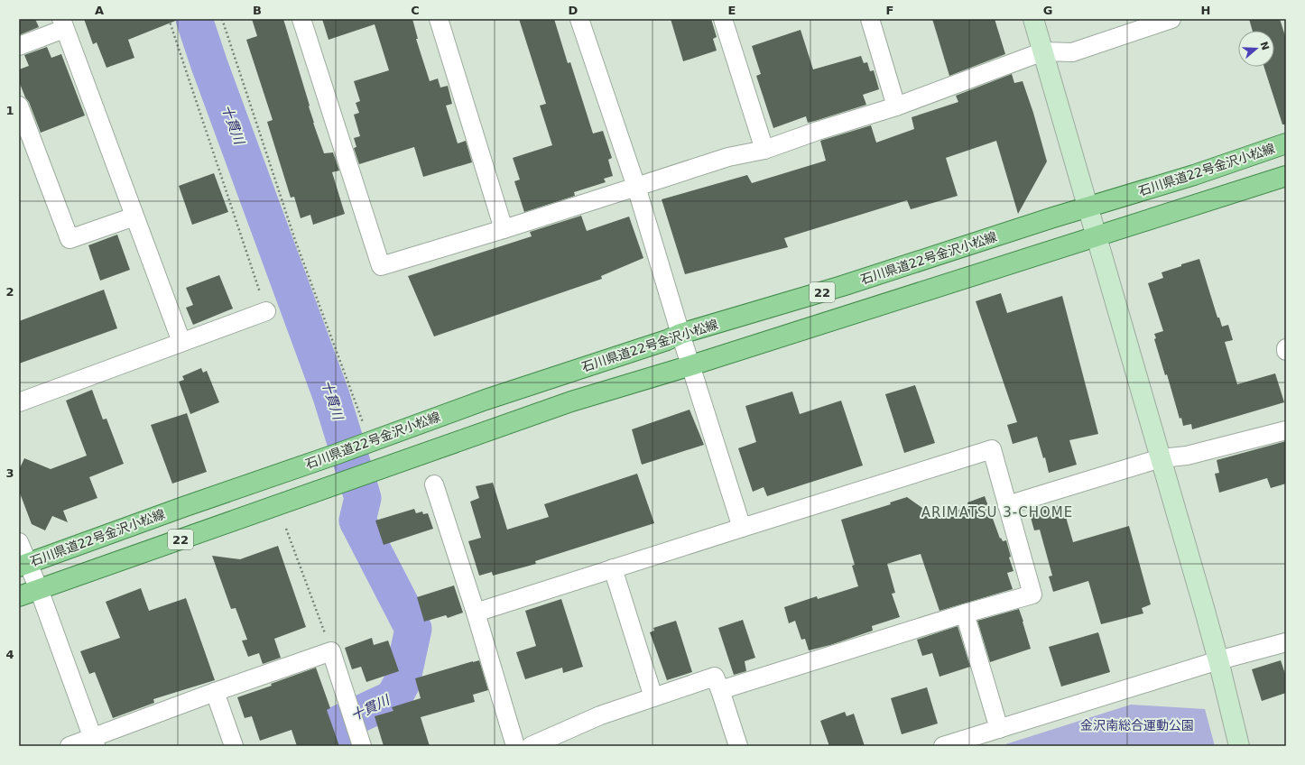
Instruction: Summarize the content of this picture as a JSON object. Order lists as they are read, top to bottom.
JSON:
{
  "streets": {
    "main road": ["石川県道22号金沢小松線", "22"]
  },
  "districts": ["ARIMATSU 3-CHOME"],
  "water": ["十貫川"],
  "parks": ["金沢南総合運動公園"],
  "north": "right",
  "grid": {
    "columns": [
      "A",
      "B",
      "C",
      "D",
      "E",
      "F",
      "G",
      "H"
    ],
    "rows": [
      "1",
      "2",
      "3",
      "4"
    ]
  }
}
